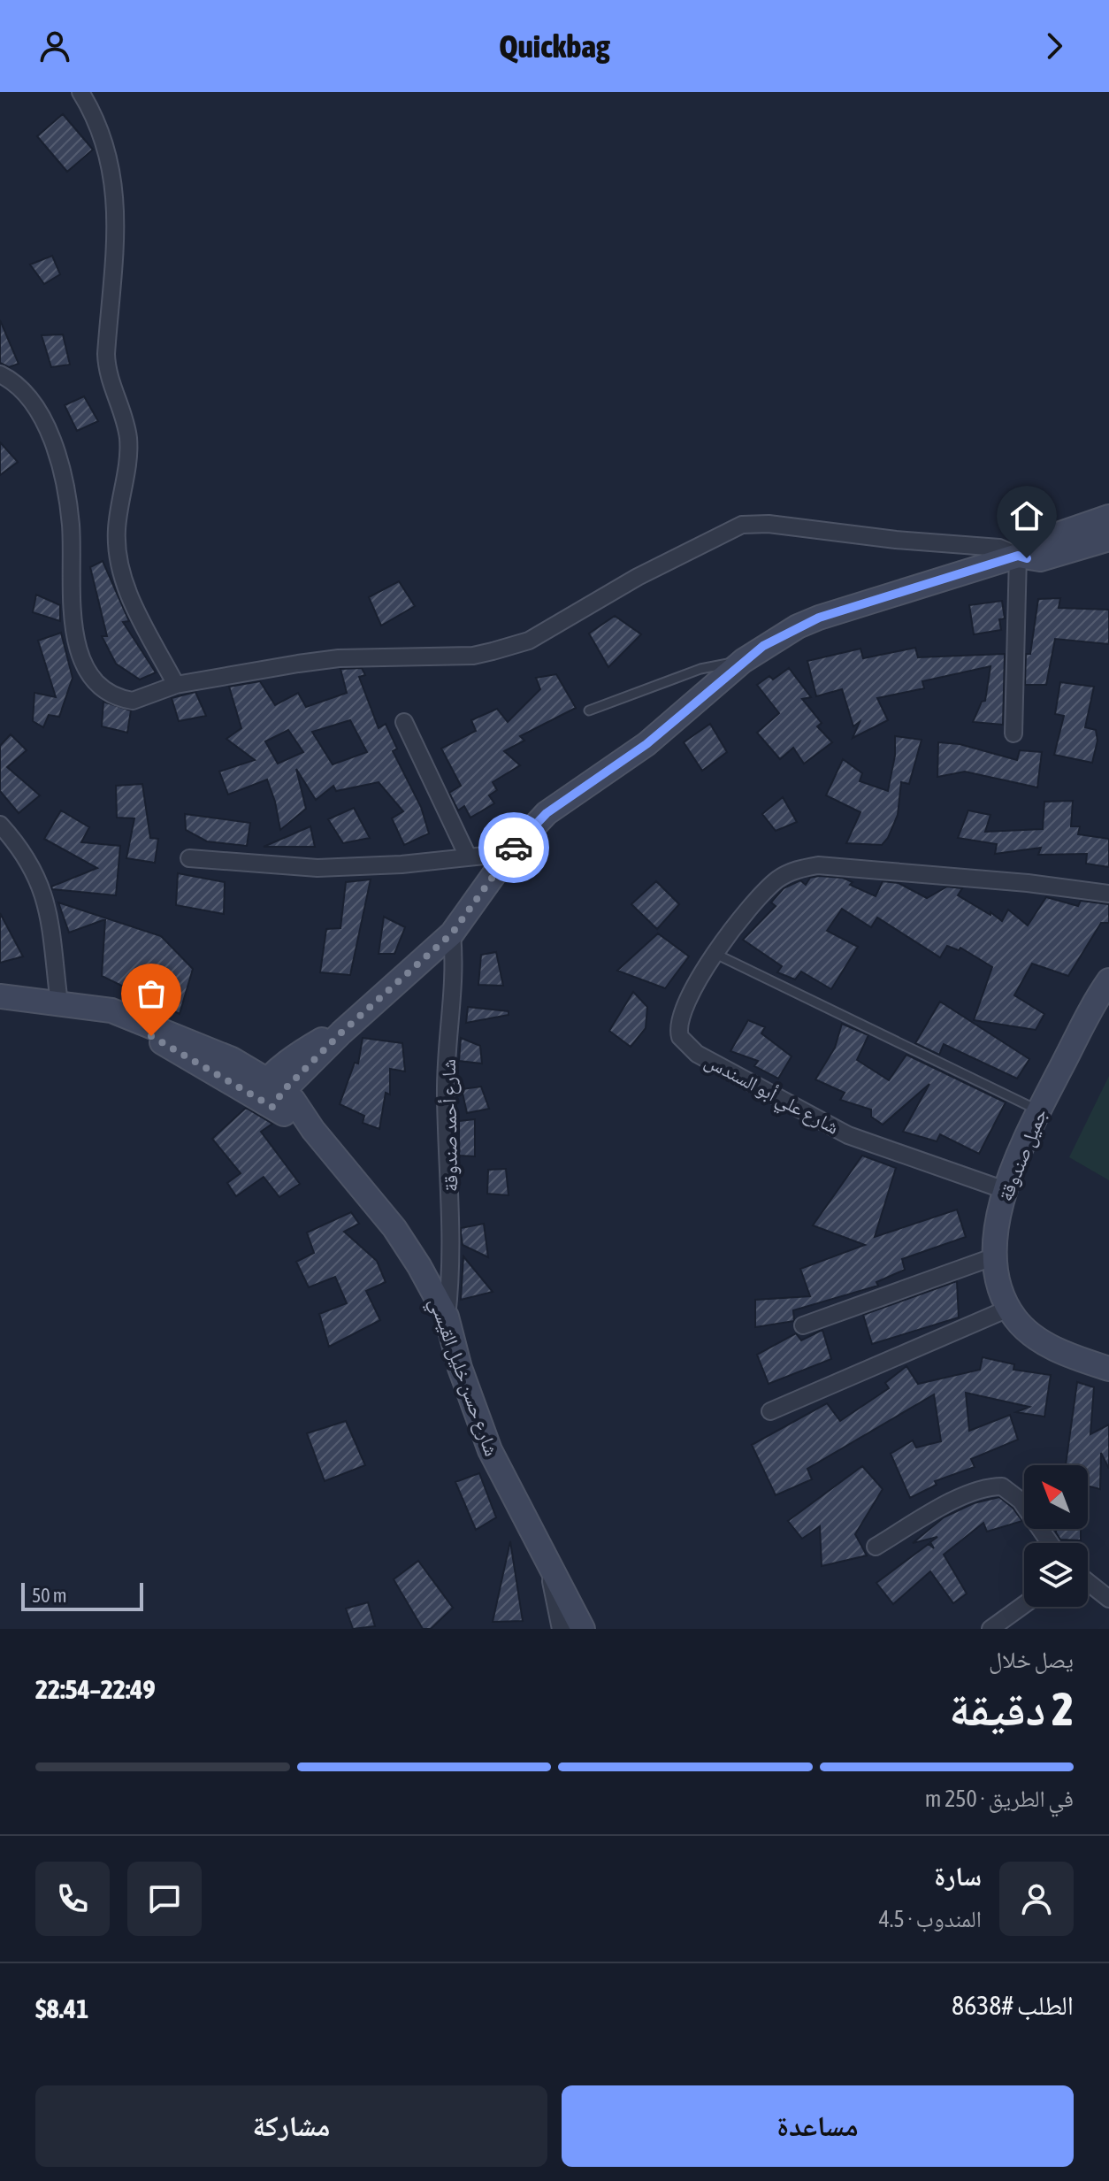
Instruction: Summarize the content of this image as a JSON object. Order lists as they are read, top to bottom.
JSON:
{
  "streets": {
    "main road": ["جميل صندوقة", "شارع حسن خليل القيسي"],
    "street": ["شارع علي أبو السندس", "شارع أحمد صندوقة"]
  },
  "crossings": [
    ["شارع علي أبو السندس", "جميل صندوقة"],
    ["شارع أحمد صندوقة", "شارع حسن خليل القيسي"]
  ],
  "scale_bar": "50 m",
  "north": "top left",
  "page": {
    "header": "Quickbag",
    "scale": "50 m",
    "heading": ["2 دقيقة", "يصل خلال", "22:49–22:54"],
    "panel": [
      "سارة",
      "المندوب · 4.5",
      "الطلب #8638",
      "$8.41"
    ],
    "bar": "في الطريق · 250 m",
    "buttons": ["مساعدة", "مشاركة"]
  }
}
